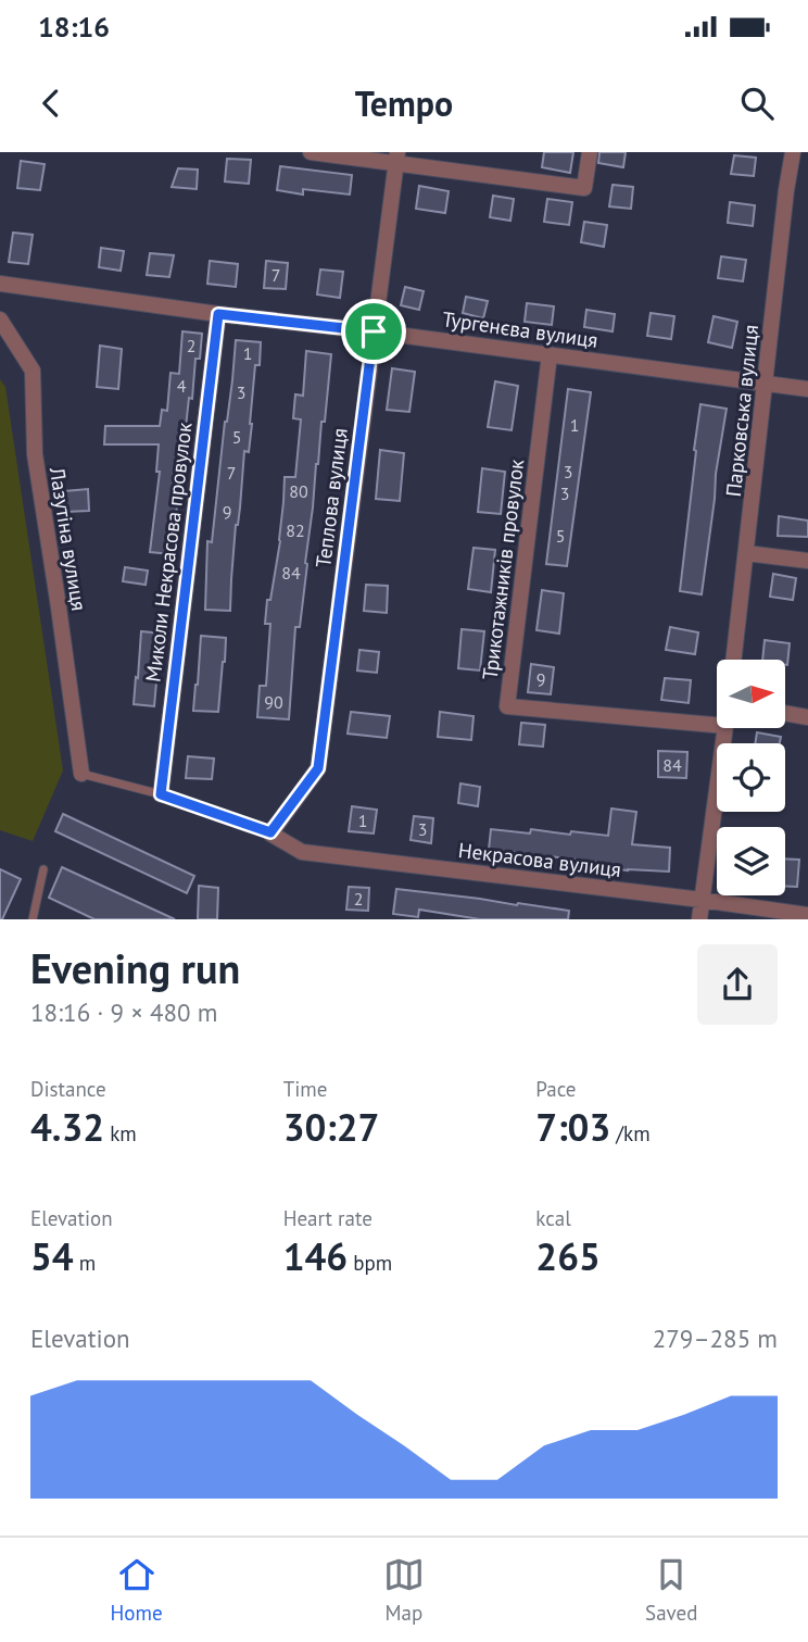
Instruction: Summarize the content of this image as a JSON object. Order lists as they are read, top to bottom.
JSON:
{
  "streets": {
    "street": [
      "Тургенєва вулиця",
      "Парковська вулиця",
      "Теплова вулиця",
      "Лазутіна вулиця",
      "Миколи Некрасова провулок",
      "Трикотажників провулок",
      "Некрасова вулиця"
    ]
  },
  "crossings": [
    ["Тургенєва вулиця", "Парковська вулиця"],
    ["Тургенєва вулиця", "Теплова вулиця"],
    ["Тургенєва вулиця", "Миколи Некрасова провулок"],
    ["Тургенєва вулиця", "Трикотажників провулок"],
    ["Теплова вулиця", "Некрасова вулиця"]
  ],
  "house_numbers": [
    "7",
    "2",
    "1",
    "4",
    "3",
    "1",
    "5",
    "3",
    "7",
    "80",
    "3",
    "9",
    "82",
    "5",
    "84",
    "9",
    "90",
    "84",
    "1",
    "3",
    "2"
  ],
  "north": "right",
  "page": {
    "status": "18:16",
    "header": "Tempo",
    "heading": ["Evening run", "18:16 · 9 × 480 m"],
    "stats": [
      ["Distance", "4.32 km"],
      ["Time", "30:27"],
      ["Pace", "7:03 /km"],
      ["Elevation", "54 m"],
      ["Heart rate", "146 bpm"],
      ["kcal", "265"]
    ],
    "chart": ["Elevation", "279–285 m"],
    "tabs": ["Home", "Map", "Saved"]
  }
}
